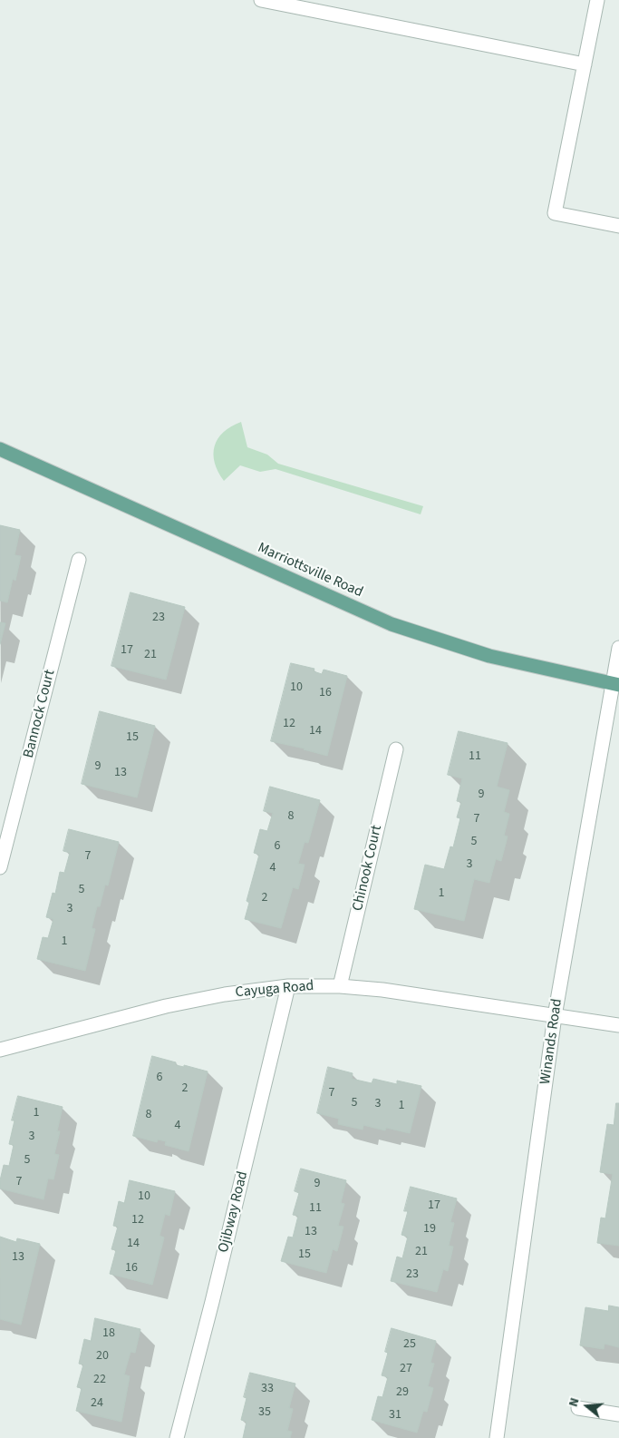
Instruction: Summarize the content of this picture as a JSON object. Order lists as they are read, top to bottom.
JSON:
{
  "streets": {
    "main road": ["Marriottsville Road"],
    "street": [
      "Bannock Court",
      "Chinook Court",
      "Cayuga Road",
      "Winands Road",
      "Ojibway Road"
    ]
  },
  "crossings": [
    ["Marriottsville Road", "Winands Road"],
    ["Chinook Court", "Cayuga Road"],
    ["Cayuga Road", "Winands Road"],
    ["Cayuga Road", "Ojibway Road"]
  ],
  "house_numbers": [
    "23",
    "17",
    "21",
    "10",
    "16",
    "12",
    "14",
    "15",
    "11",
    "9",
    "13",
    "9",
    "8",
    "7",
    "5",
    "6",
    "7",
    "3",
    "4",
    "5",
    "1",
    "2",
    "3",
    "1",
    "6",
    "2",
    "7",
    "5",
    "3",
    "1",
    "1",
    "8",
    "4",
    "3",
    "5",
    "7",
    "9",
    "10",
    "17",
    "11",
    "12",
    "19",
    "13",
    "14",
    "21",
    "15",
    "13",
    "16",
    "23",
    "18",
    "25",
    "20",
    "27",
    "22",
    "33",
    "29",
    "24",
    "35",
    "31"
  ],
  "north": "left"
}
